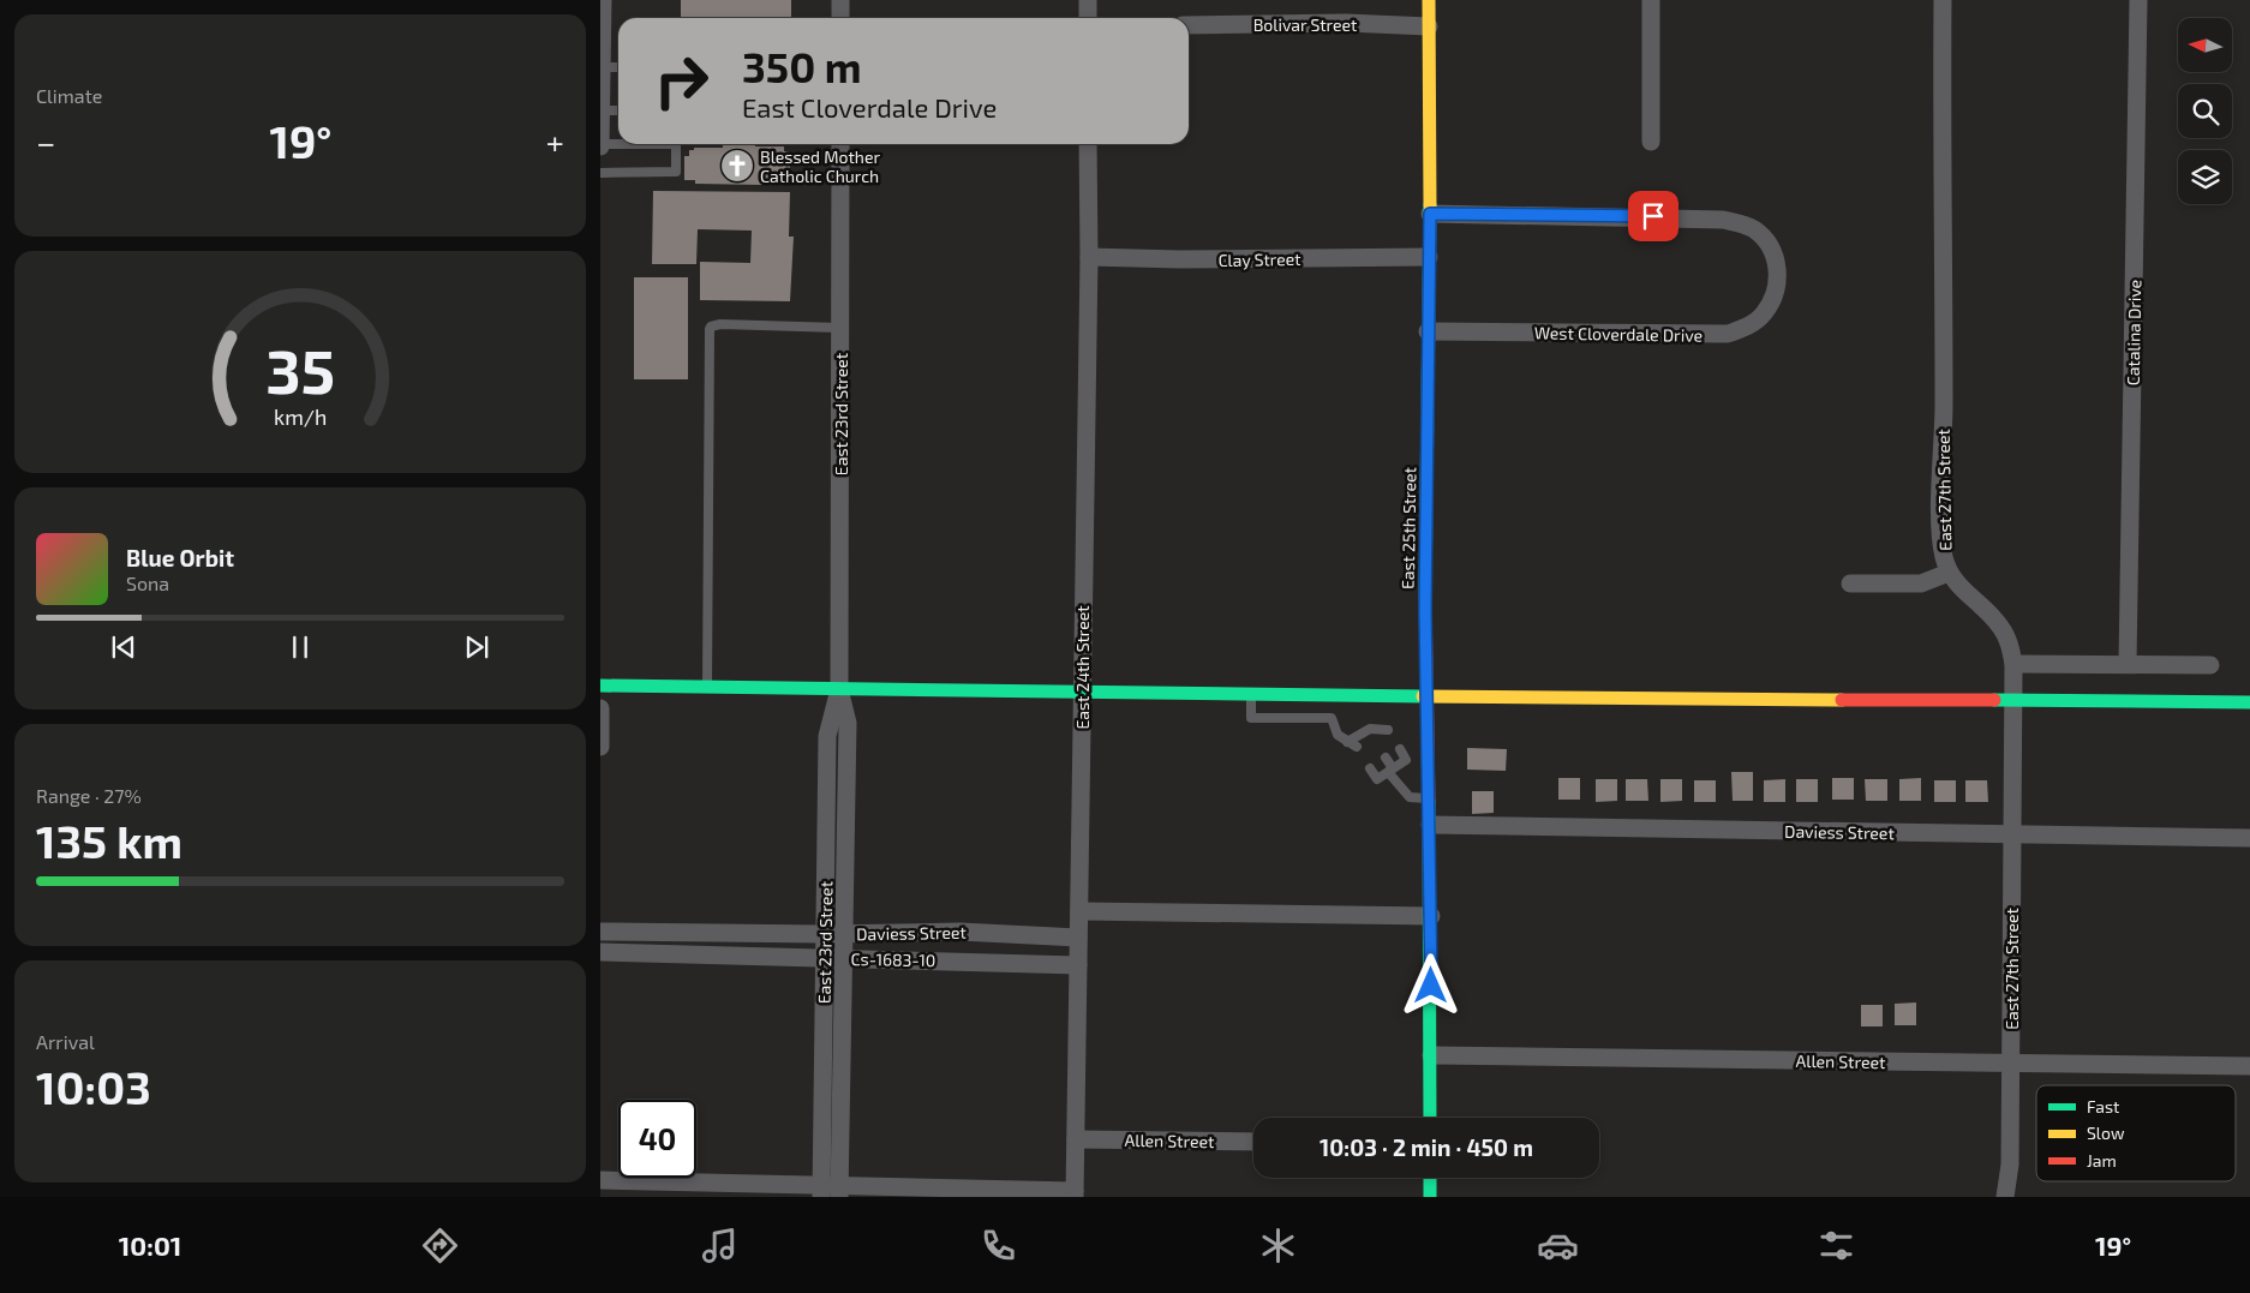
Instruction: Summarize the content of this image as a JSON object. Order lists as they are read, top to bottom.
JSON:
{
  "streets": {
    "street": [
      "Bolivar Street",
      "Clay Street",
      "Catalina Drive",
      "West Cloverdale Drive",
      "East 23rd Street",
      "East 27th Street",
      "East 25th Street",
      "East 24th Street",
      "Daviess Street",
      "Cs-1683-10",
      "Allen Street"
    ]
  },
  "crossings": [
    ["Bolivar Street", "East 25th Street"],
    ["Clay Street", "East 25th Street"],
    ["Clay Street", "East 24th Street"],
    ["West Cloverdale Drive", "East 25th Street"],
    ["East 23rd Street", "Daviess Street"],
    ["East 23rd Street", "Cs-1683-10"],
    ["East 27th Street", "Daviess Street"],
    ["East 27th Street", "Allen Street"],
    ["East 25th Street", "Daviess Street"],
    ["East 25th Street", "Allen Street"],
    ["East 24th Street", "Daviess Street"],
    ["East 24th Street", "Cs-1683-10"],
    ["East 24th Street", "Allen Street"]
  ],
  "places": {
    "church": ["Blessed Mother Catholic Church"]
  },
  "legend": ["Fast", "Slow", "Jam"],
  "north": "left",
  "page": {
    "tile": [
      "Climate",
      ["Range · 27%", "135 km"],
      ["Arrival", "10:03"]
    ],
    "turn": ["350 m", "East Cloverdale Drive"],
    "heat": ["−", "19°", "+"],
    "song": ["Blue Orbit", "Sona"],
    "limit": "40",
    "trip": "10:03 · 2 min · 450 m",
    "tabs": ["10:01", "19°"],
    "gauge": ["35", "km/h"]
  }
}
